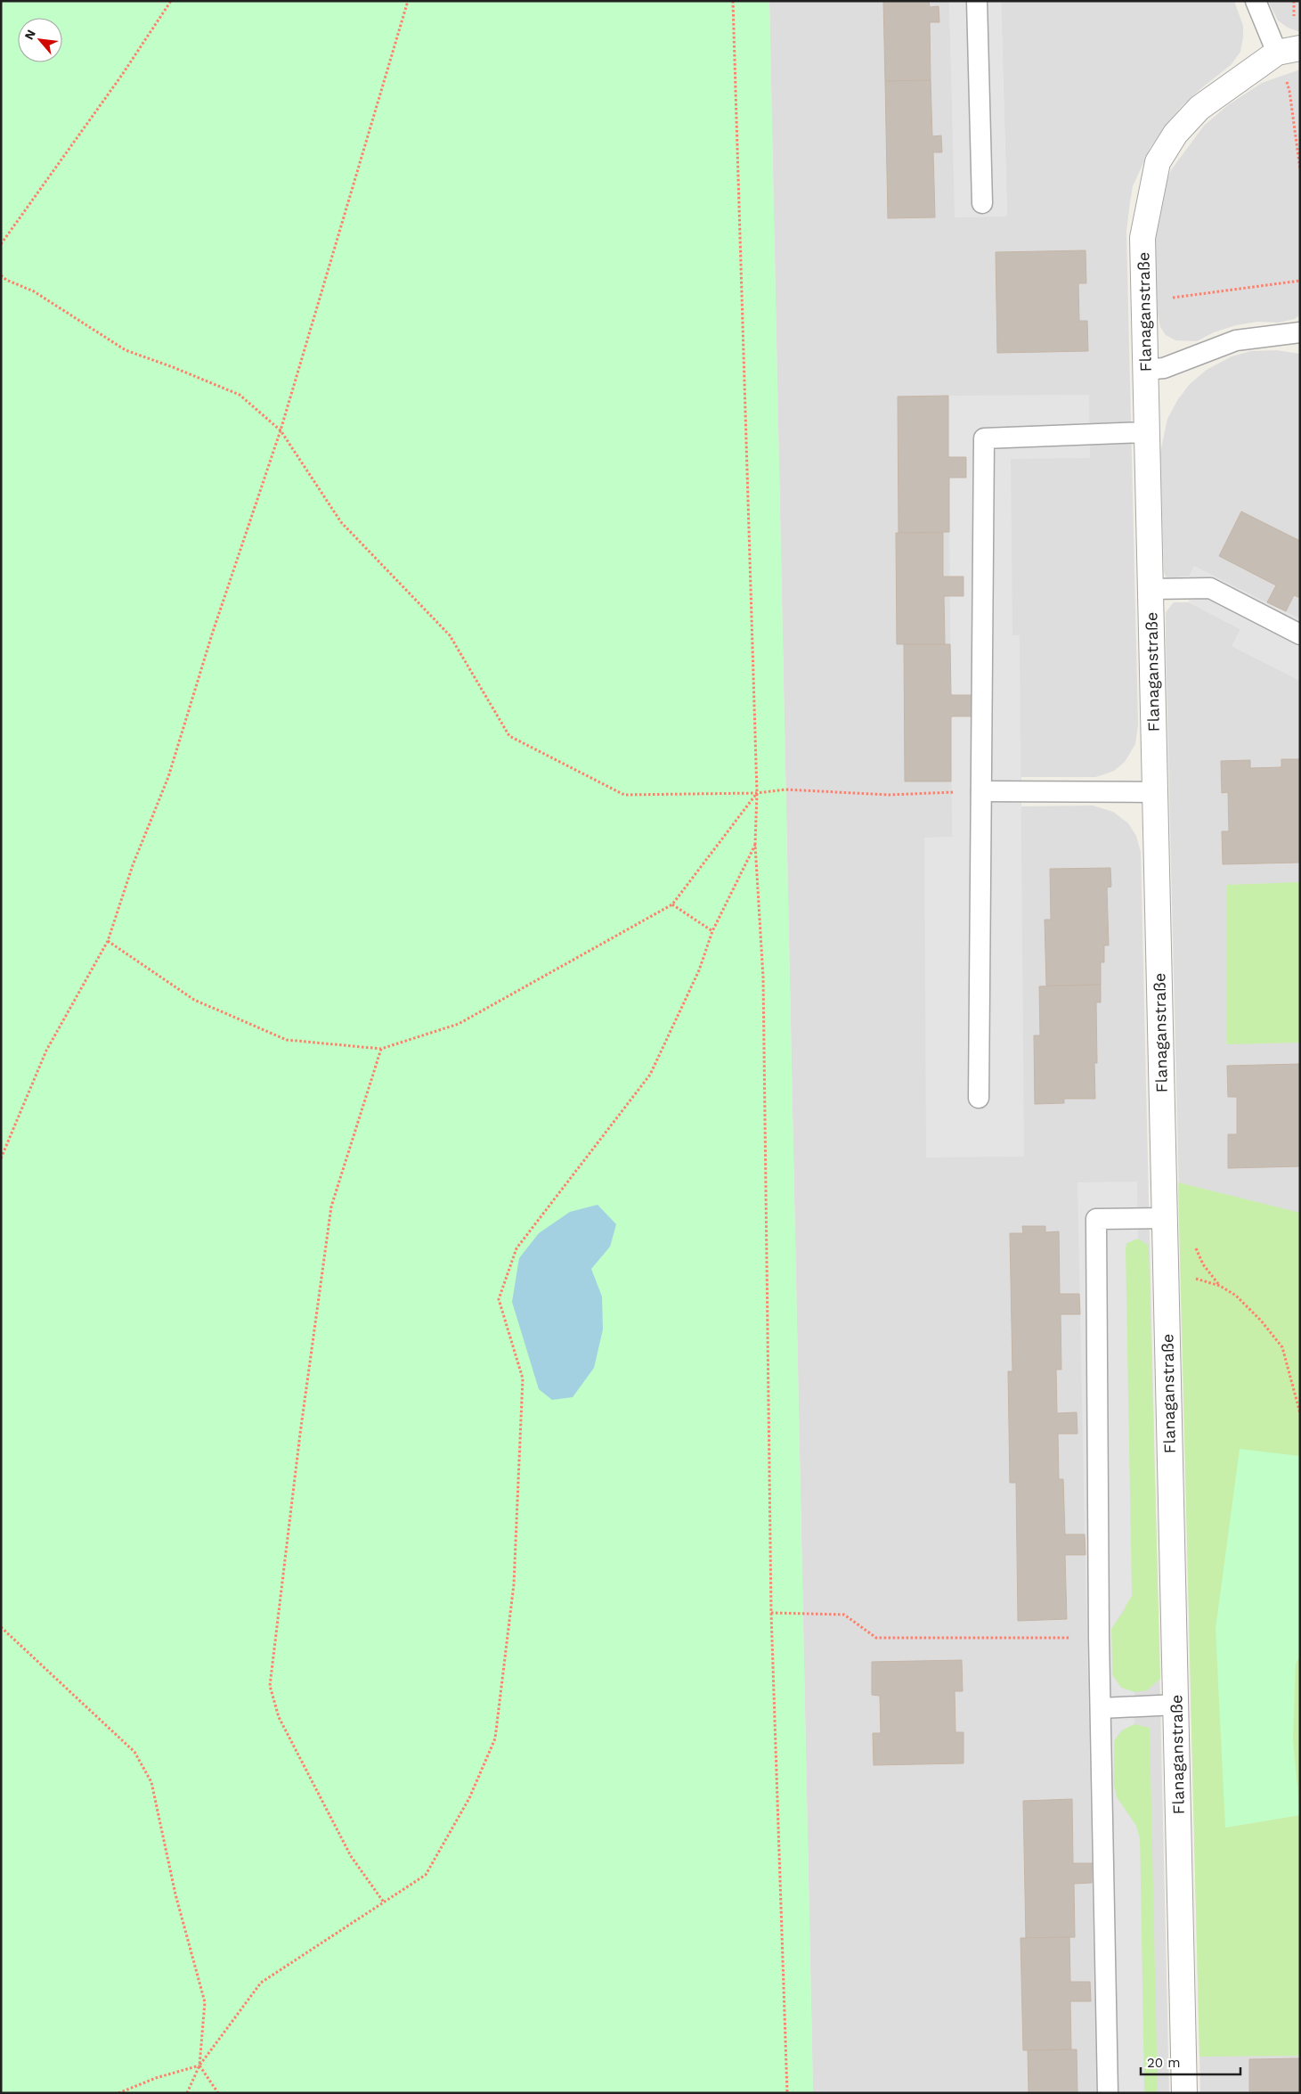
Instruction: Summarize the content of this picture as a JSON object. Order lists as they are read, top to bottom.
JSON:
{
  "streets": {
    "street": ["Flanaganstraße"]
  },
  "scale_bar": "20 m",
  "north": "top left"
}
